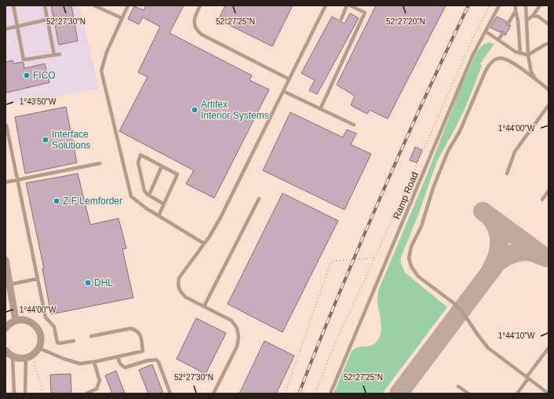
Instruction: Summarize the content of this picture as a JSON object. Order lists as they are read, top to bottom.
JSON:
{
  "streets": {
    "lane": ["Ramp Road"]
  },
  "places": [
    "FICO",
    "Artifex Interior Systems",
    "Interface Solutions",
    "Z F Lemforder",
    "DHL"
  ],
  "coordinates": [
    "52°27'30\"N",
    "52°27'25\"N",
    "52°27'20\"N",
    "1°43'50\"W",
    "1°44'00\"W",
    "1°44'10\"W"
  ]
}
